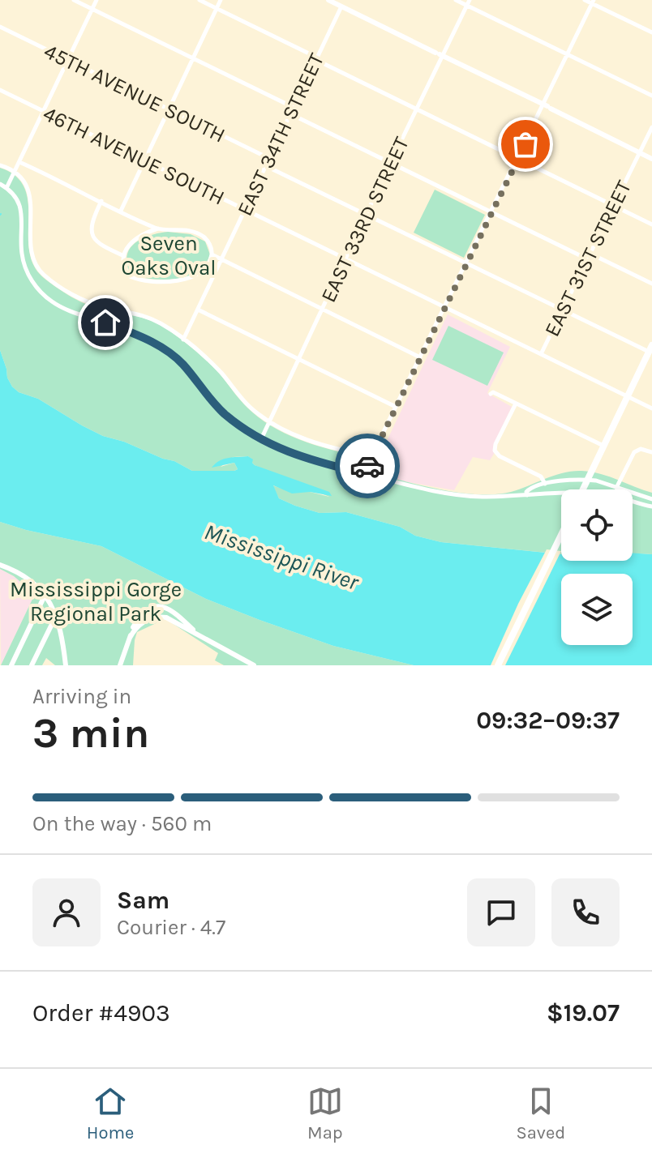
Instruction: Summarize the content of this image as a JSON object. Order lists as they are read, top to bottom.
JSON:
{
  "streets": {
    "street": [
      "45TH AVENUE SOUTH",
      "EAST 34TH STREET",
      "46TH AVENUE SOUTH",
      "EAST 33RD STREET",
      "EAST 31ST STREET"
    ]
  },
  "crossings": [
    ["45TH AVENUE SOUTH", "EAST 34TH STREET"],
    ["EAST 34TH STREET", "46TH AVENUE SOUTH"],
    ["46TH AVENUE SOUTH", "EAST 33RD STREET"],
    ["46TH AVENUE SOUTH", "EAST 31ST STREET"]
  ],
  "water": ["Mississippi River"],
  "parks": ["Seven Oaks Oval", "Mississippi Gorge Regional Park"],
  "page": {
    "heading": ["3 min", "Arriving in", "09:32–09:37"],
    "panel": [
      "Sam",
      "Courier · 4.7",
      "Order #4903",
      "$19.07"
    ],
    "bar": "On the way · 560 m",
    "tabs": ["Home", "Map", "Saved"]
  }
}
